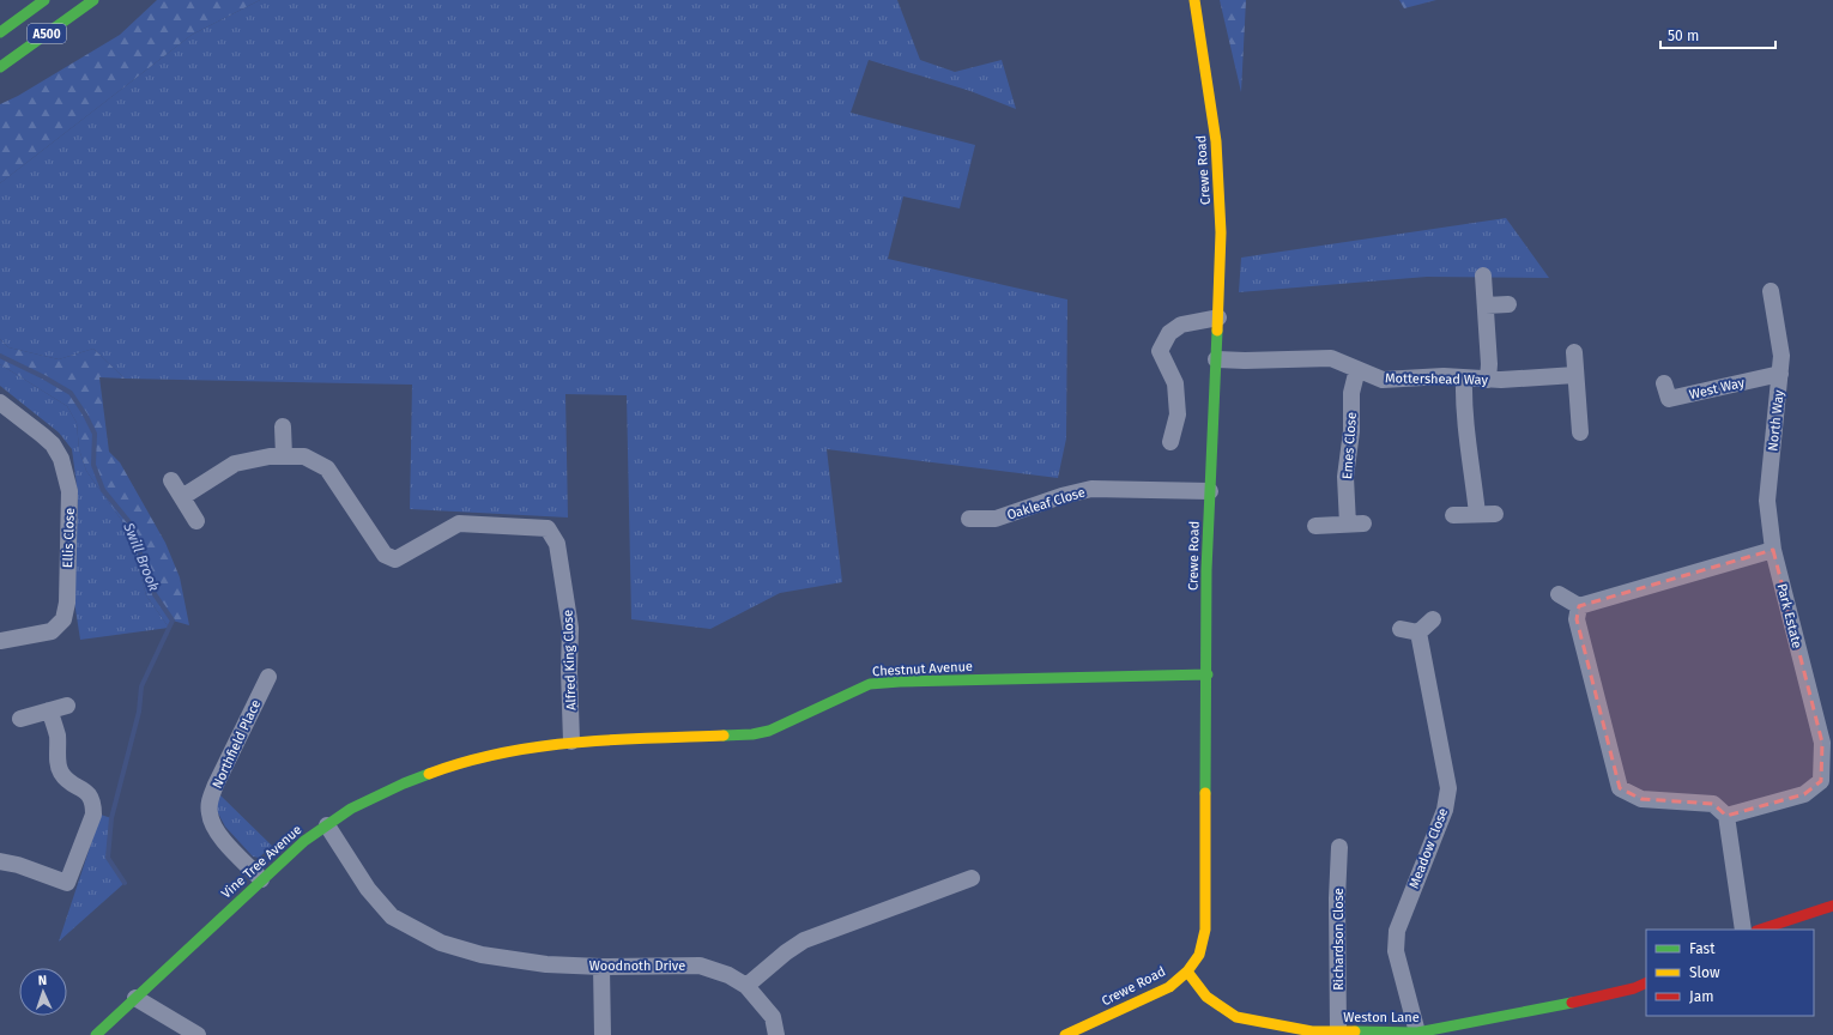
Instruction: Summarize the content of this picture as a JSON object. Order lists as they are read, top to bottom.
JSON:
{
  "streets": {
    "main road": [
      "A500",
      "Crewe Road",
      "Chestnut Avenue",
      "Vine Tree Avenue",
      "Weston Lane"
    ],
    "street": [
      "Mottershead Way",
      "West Way",
      "North Way",
      "Emes Close",
      "Oakleaf Close",
      "Ellis Close",
      "Park Estate",
      "Alfred King Close",
      "Northfield Place",
      "Meadow Close",
      "Richardson Close",
      "Woodnoth Drive"
    ]
  },
  "crossings": [
    ["Crewe Road", "Mottershead Way"],
    ["Crewe Road", "Oakleaf Close"],
    ["Crewe Road", "Chestnut Avenue"],
    ["Crewe Road", "Weston Lane"],
    ["Mottershead Way", "Emes Close"],
    ["West Way", "North Way"],
    ["North Way", "Park Estate"],
    ["Alfred King Close", "Chestnut Avenue"],
    ["Chestnut Avenue", "Vine Tree Avenue"],
    ["Northfield Place", "Vine Tree Avenue"],
    ["Meadow Close", "Weston Lane"],
    ["Vine Tree Avenue", "Woodnoth Drive"],
    ["Richardson Close", "Weston Lane"]
  ],
  "water": ["Swill Brook"],
  "legend": ["Fast", "Slow", "Jam"],
  "scale_bar": "50 m",
  "north": "top"
}
